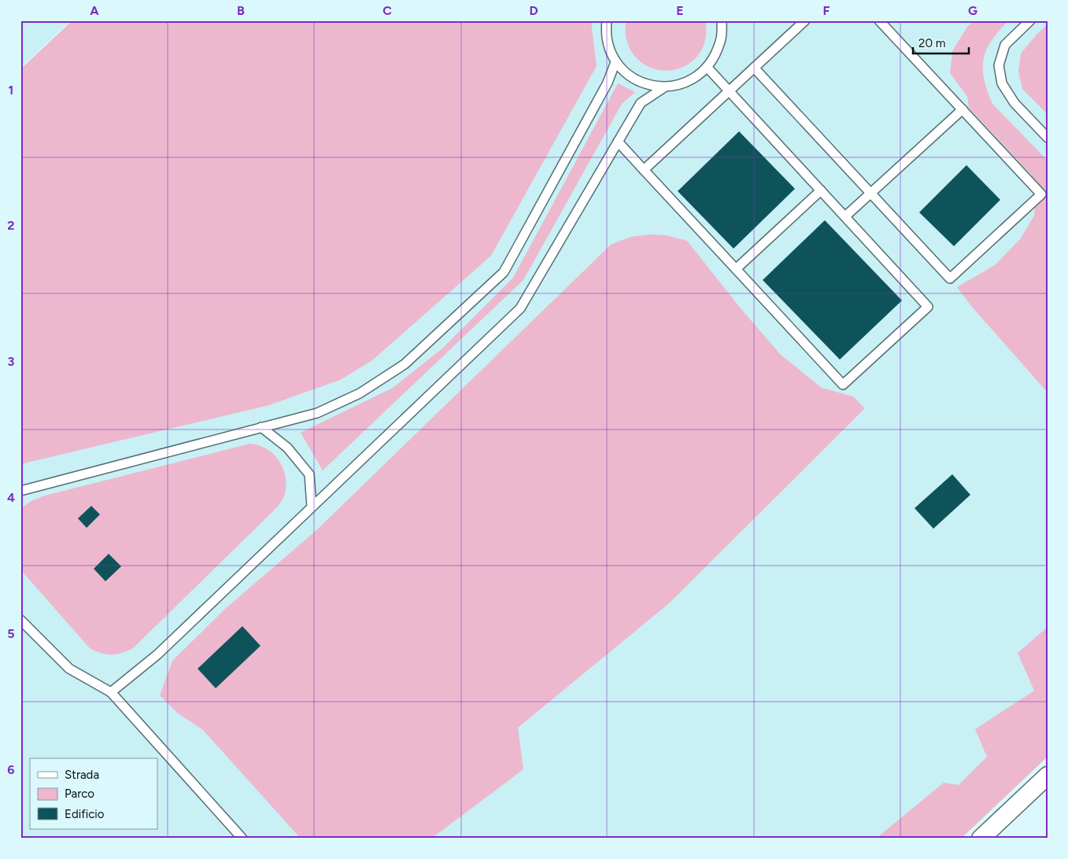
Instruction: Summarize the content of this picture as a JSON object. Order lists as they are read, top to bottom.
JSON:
{
  "legend": ["Strada", "Parco", "Edificio"],
  "scale_bar": "20 m",
  "grid": {
    "columns": [
      "A",
      "B",
      "C",
      "D",
      "E",
      "F",
      "G"
    ],
    "rows": [
      "1",
      "2",
      "3",
      "4",
      "5",
      "6"
    ]
  }
}
